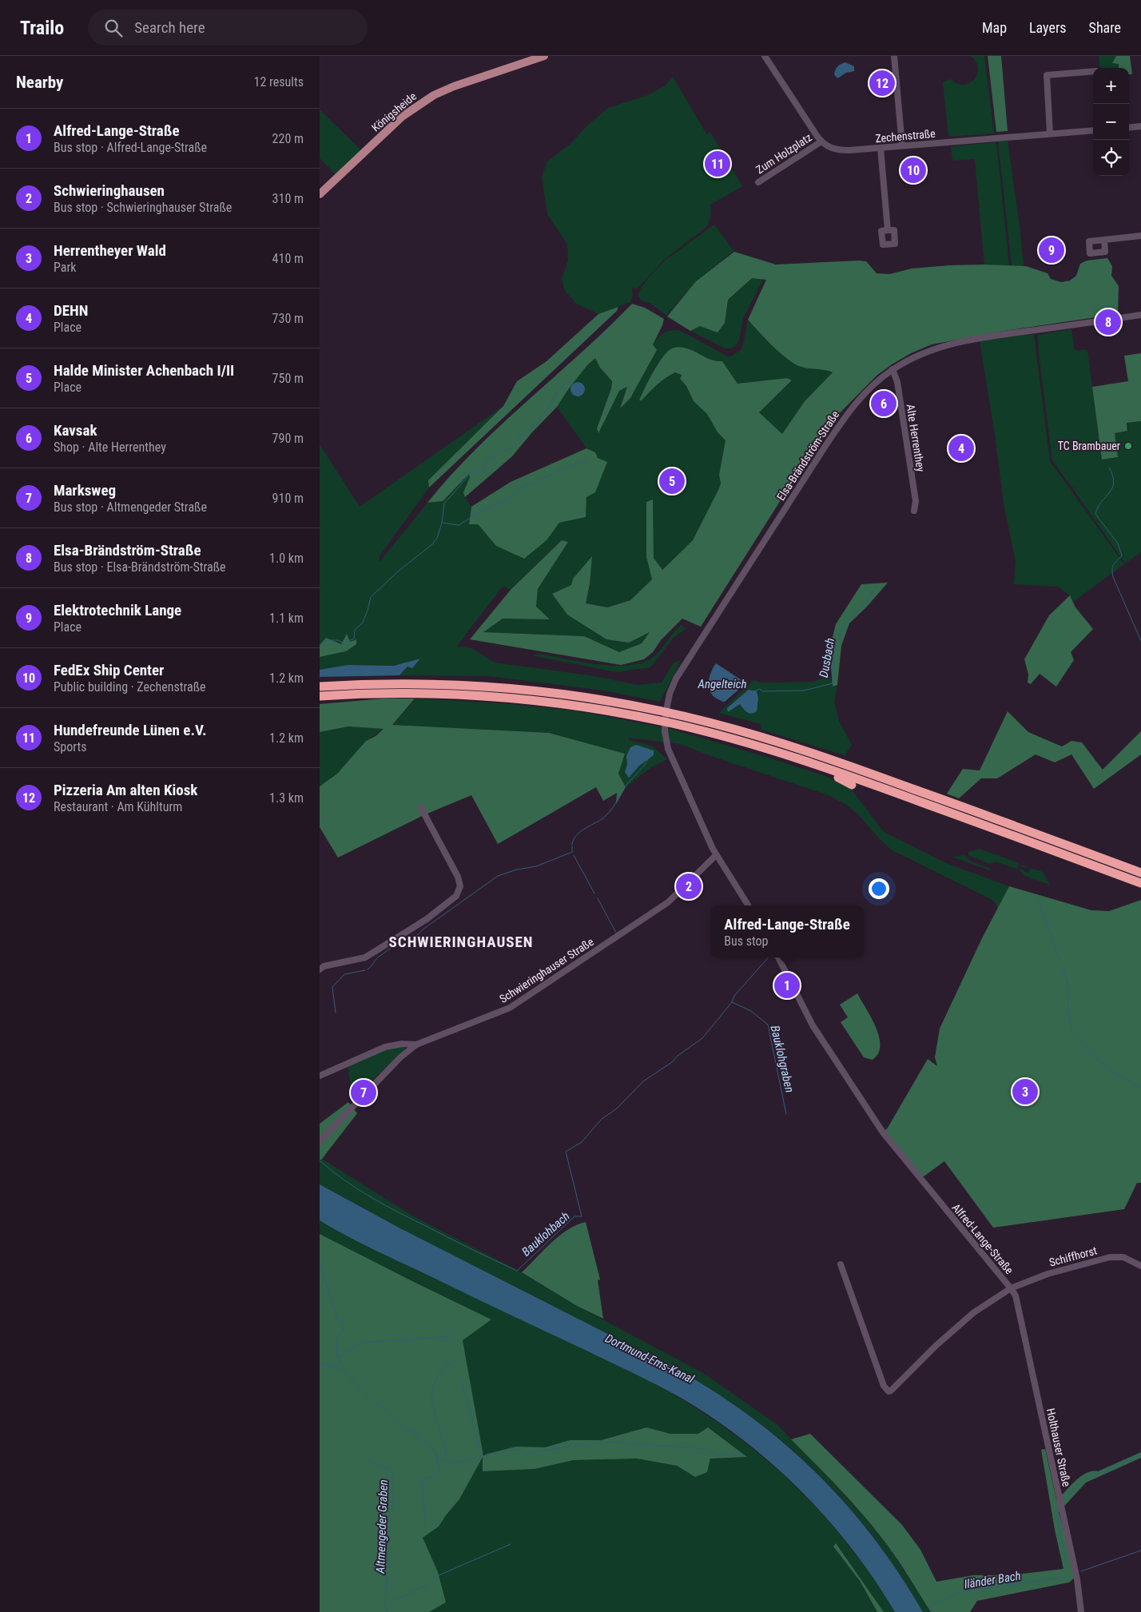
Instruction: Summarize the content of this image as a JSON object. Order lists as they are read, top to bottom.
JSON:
{
  "streets": {
    "main road": ["Königsheide"],
    "street": [
      "Zechenstraße",
      "Zum Holzplatz",
      "Alte Herrenthey",
      "Elsa-Brändström-Straße",
      "Schwieringhauser Straße",
      "Alfred-Lange-Straße",
      "Schiffhorst",
      "Holthauser Straße"
    ]
  },
  "crossings": [
    ["Zechenstraße", "Zum Holzplatz"],
    ["Alte Herrenthey", "Elsa-Brändström-Straße"],
    ["Elsa-Brändström-Straße", "Schwieringhauser Straße"],
    ["Alfred-Lange-Straße", "Schiffhorst"],
    ["Alfred-Lange-Straße", "Holthauser Straße"],
    ["Schiffhorst", "Holthauser Straße"]
  ],
  "districts": ["SCHWIERINGHAUSEN"],
  "water": [
    "Dusbach",
    "Angelteich",
    "Bauklohgraben",
    "Bauklohbach",
    "Dortmund-Ems-Kanal",
    "Altmengeder Graben",
    "Iländer Bach"
  ],
  "places": ["TC Brambauer"],
  "page": {
    "header": "Trailo",
    "search": "Search here",
    "nav": ["Map", "Layers", "Share"],
    "heading": ["Nearby", "12 results"],
    "map_buttons": ["+", "−"],
    "pins": [
      "12",
      "11",
      "10",
      "9",
      "8",
      "6",
      "4",
      "5",
      "2",
      "1",
      "3",
      "7"
    ],
    "list": [
      {
        "mark": "1",
        "name": "Alfred-Lange-Straße",
        "note": "Bus stop · Alfred-Lange-Straße",
        "value": "220 m"
      },
      {
        "mark": "2",
        "name": "Schwieringhausen",
        "note": "Bus stop · Schwieringhauser Straße",
        "value": "310 m"
      },
      {
        "mark": "3",
        "name": "Herrentheyer Wald",
        "note": "Park",
        "value": "410 m"
      },
      {
        "mark": "4",
        "name": "DEHN",
        "note": "Place",
        "value": "730 m"
      },
      {
        "mark": "5",
        "name": "Halde Minister Achenbach I/II",
        "note": "Place",
        "value": "750 m"
      },
      {
        "mark": "6",
        "name": "Kavsak",
        "note": "Shop · Alte Herrenthey",
        "value": "790 m"
      },
      {
        "mark": "7",
        "name": "Marksweg",
        "note": "Bus stop · Altmengeder Straße",
        "value": "910 m"
      },
      {
        "mark": "8",
        "name": "Elsa-Brändström-Straße",
        "note": "Bus stop · Elsa-Brändström-Straße",
        "value": "1.0 km"
      },
      {
        "mark": "9",
        "name": "Elektrotechnik Lange",
        "note": "Place",
        "value": "1.1 km"
      },
      {
        "mark": "10",
        "name": "FedEx Ship Center",
        "note": "Public building · Zechenstraße",
        "value": "1.2 km"
      },
      {
        "mark": "11",
        "name": "Hundefreunde Lünen e.V.",
        "note": "Sports",
        "value": "1.2 km"
      },
      {
        "mark": "12",
        "name": "Pizzeria Am alten Kiosk",
        "note": "Restaurant · Am Kühlturm",
        "value": "1.3 km"
      }
    ],
    "popup": ["Alfred-Lange-Straße", "Bus stop"]
  }
}
